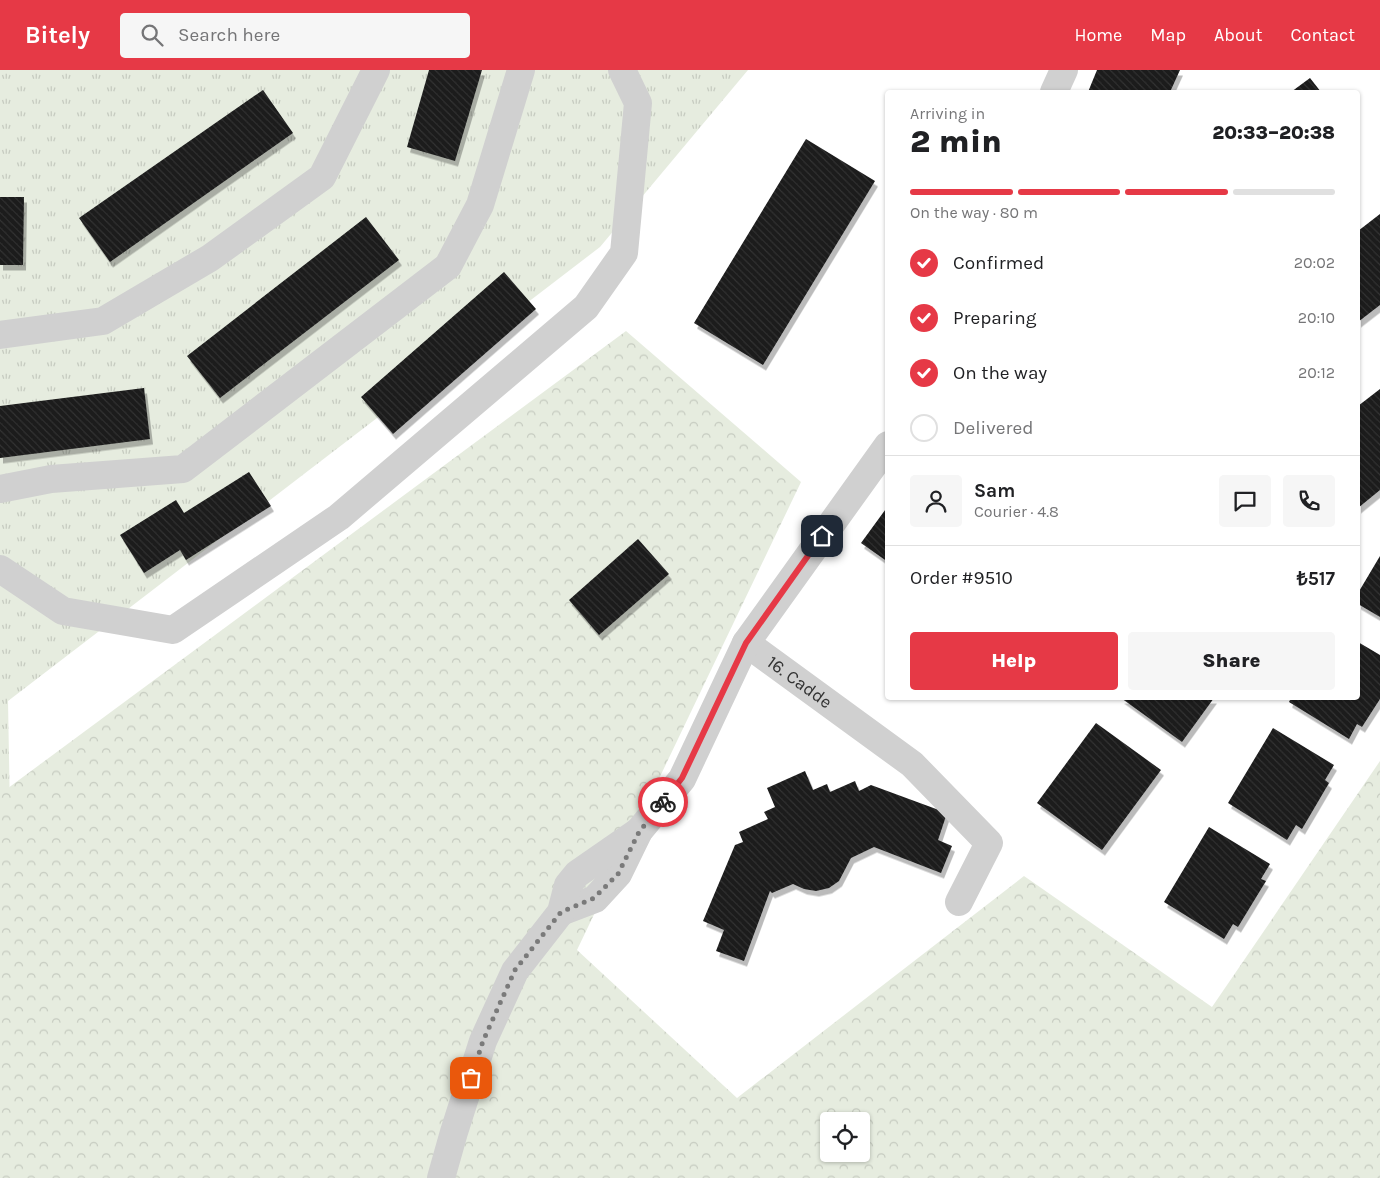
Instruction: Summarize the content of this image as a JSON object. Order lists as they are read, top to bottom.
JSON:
{
  "streets": {
    "street": ["16. Cadde"]
  },
  "page": {
    "header": "Bitely",
    "search": "Search here",
    "nav": [
      "Home",
      "Map",
      "About",
      "Contact"
    ],
    "heading": ["2 min", "Arriving in", "20:33–20:38"],
    "panel": [
      "Sam",
      "Courier · 4.8",
      "Order #9510",
      "₺517"
    ],
    "bar": "On the way · 80 m",
    "list": [
      ["Confirmed", "20:02"],
      ["Preparing", "20:10"],
      ["On the way", "20:12"],
      "Delivered"
    ],
    "buttons": ["Help", "Share"]
  }
}
